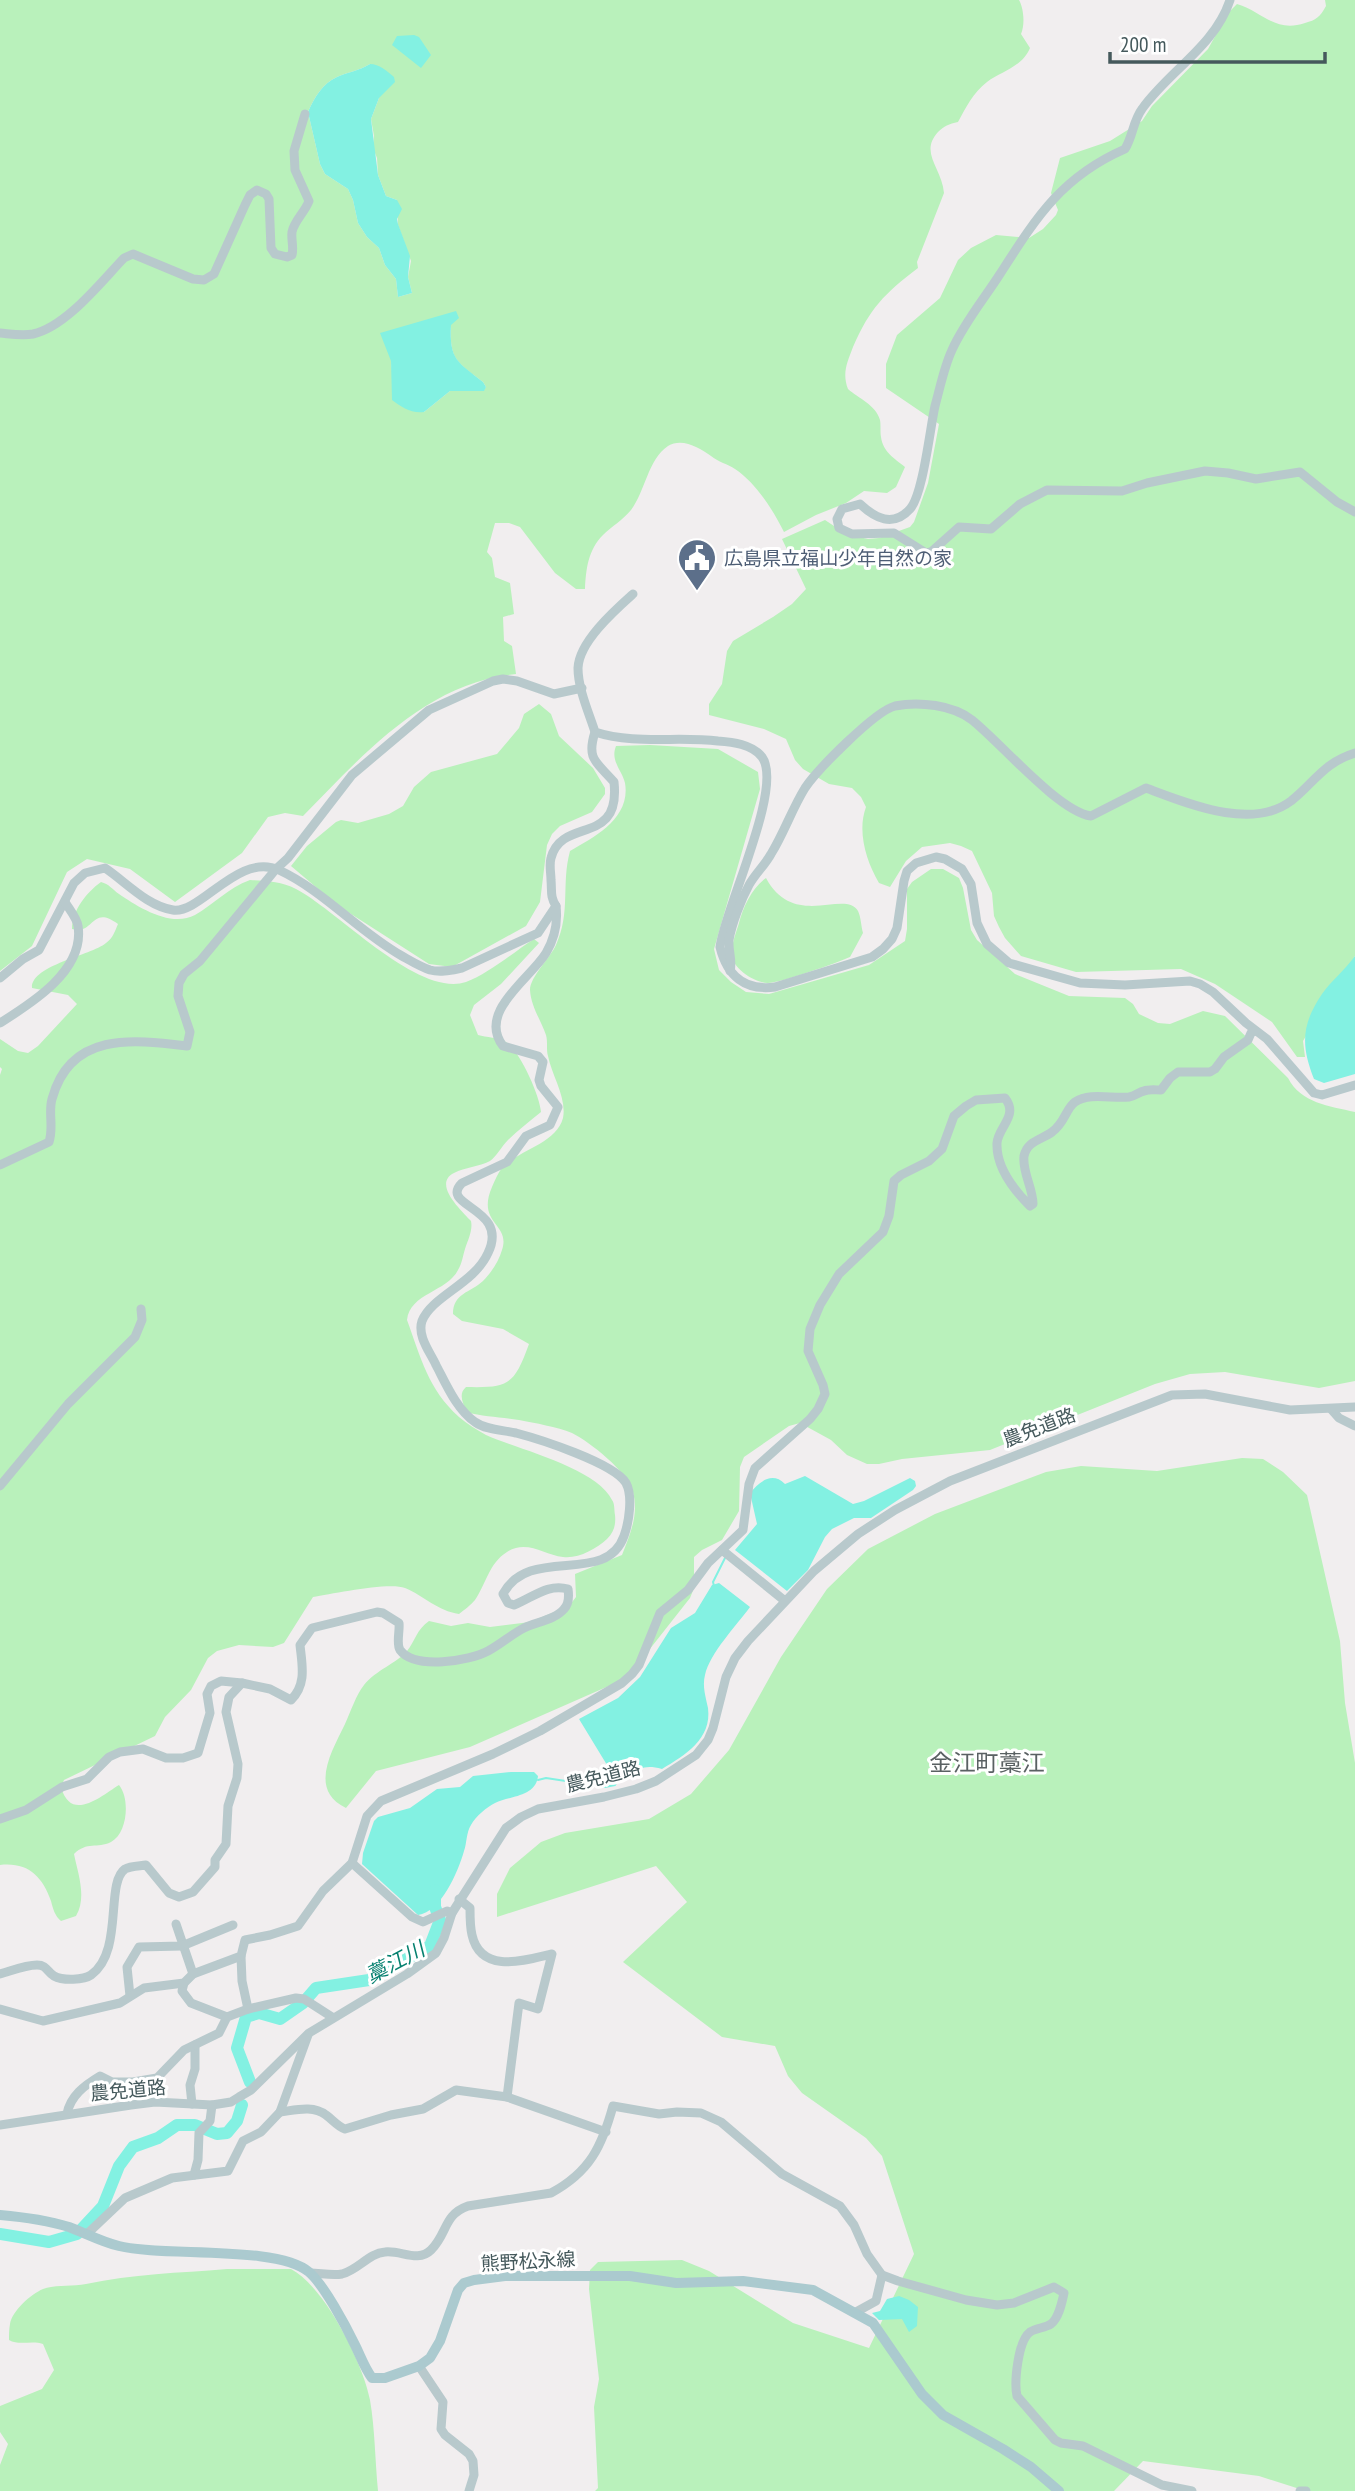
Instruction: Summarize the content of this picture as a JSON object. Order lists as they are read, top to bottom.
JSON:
{
  "streets": {
    "main road": ["熊野松永線"],
    "street": ["農免道路"]
  },
  "districts": ["金江町藁江"],
  "water": ["藁江川"],
  "places": {
    "public building": ["広島県立福山少年自然の家"]
  },
  "scale_bar": "200 m"
}
